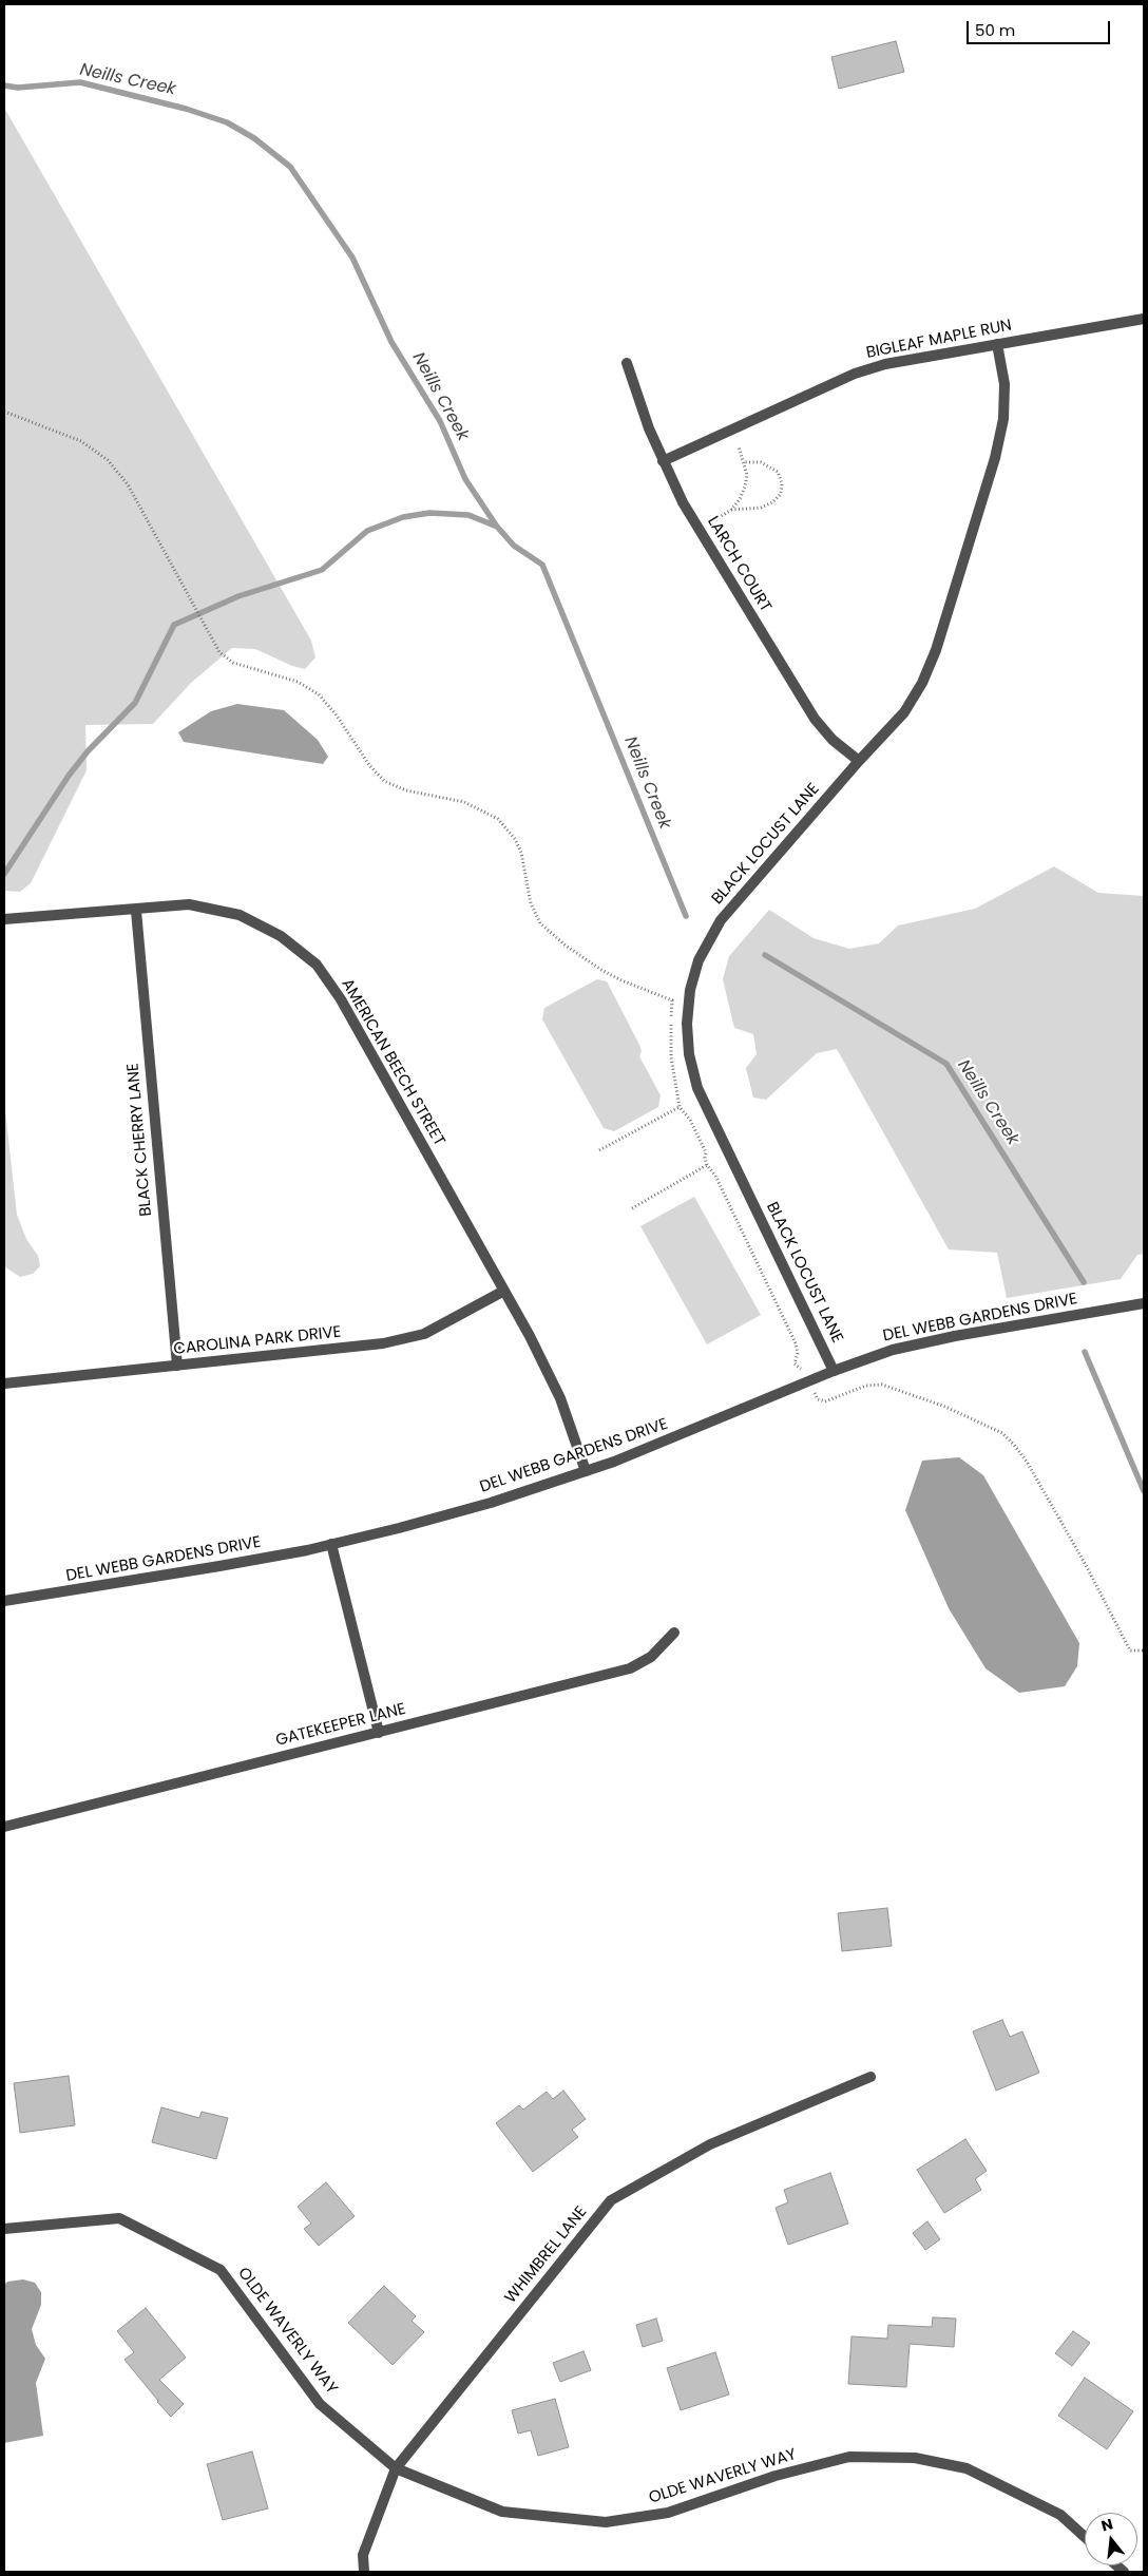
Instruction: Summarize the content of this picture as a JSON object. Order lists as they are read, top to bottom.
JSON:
{
  "streets": {
    "street": [
      "BIGLEAF MAPLE RUN",
      "LARCH COURT",
      "BLACK LOCUST LANE",
      "AMERICAN BEECH STREET",
      "BLACK CHERRY LANE",
      "DEL WEBB GARDENS DRIVE",
      "CAROLINA PARK DRIVE",
      "GATEKEEPER LANE",
      "WHIMBREL LANE",
      "OLDE WAVERLY WAY"
    ]
  },
  "crossings": [
    ["BIGLEAF MAPLE RUN", "LARCH COURT"],
    ["BIGLEAF MAPLE RUN", "BLACK LOCUST LANE"],
    ["LARCH COURT", "BLACK LOCUST LANE"],
    ["BLACK LOCUST LANE", "DEL WEBB GARDENS DRIVE"],
    ["AMERICAN BEECH STREET", "BLACK CHERRY LANE"],
    ["AMERICAN BEECH STREET", "DEL WEBB GARDENS DRIVE"],
    ["AMERICAN BEECH STREET", "CAROLINA PARK DRIVE"],
    ["BLACK CHERRY LANE", "CAROLINA PARK DRIVE"],
    ["WHIMBREL LANE", "OLDE WAVERLY WAY"]
  ],
  "water": ["Neills Creek"],
  "scale_bar": "50 m",
  "north": "top"
}
